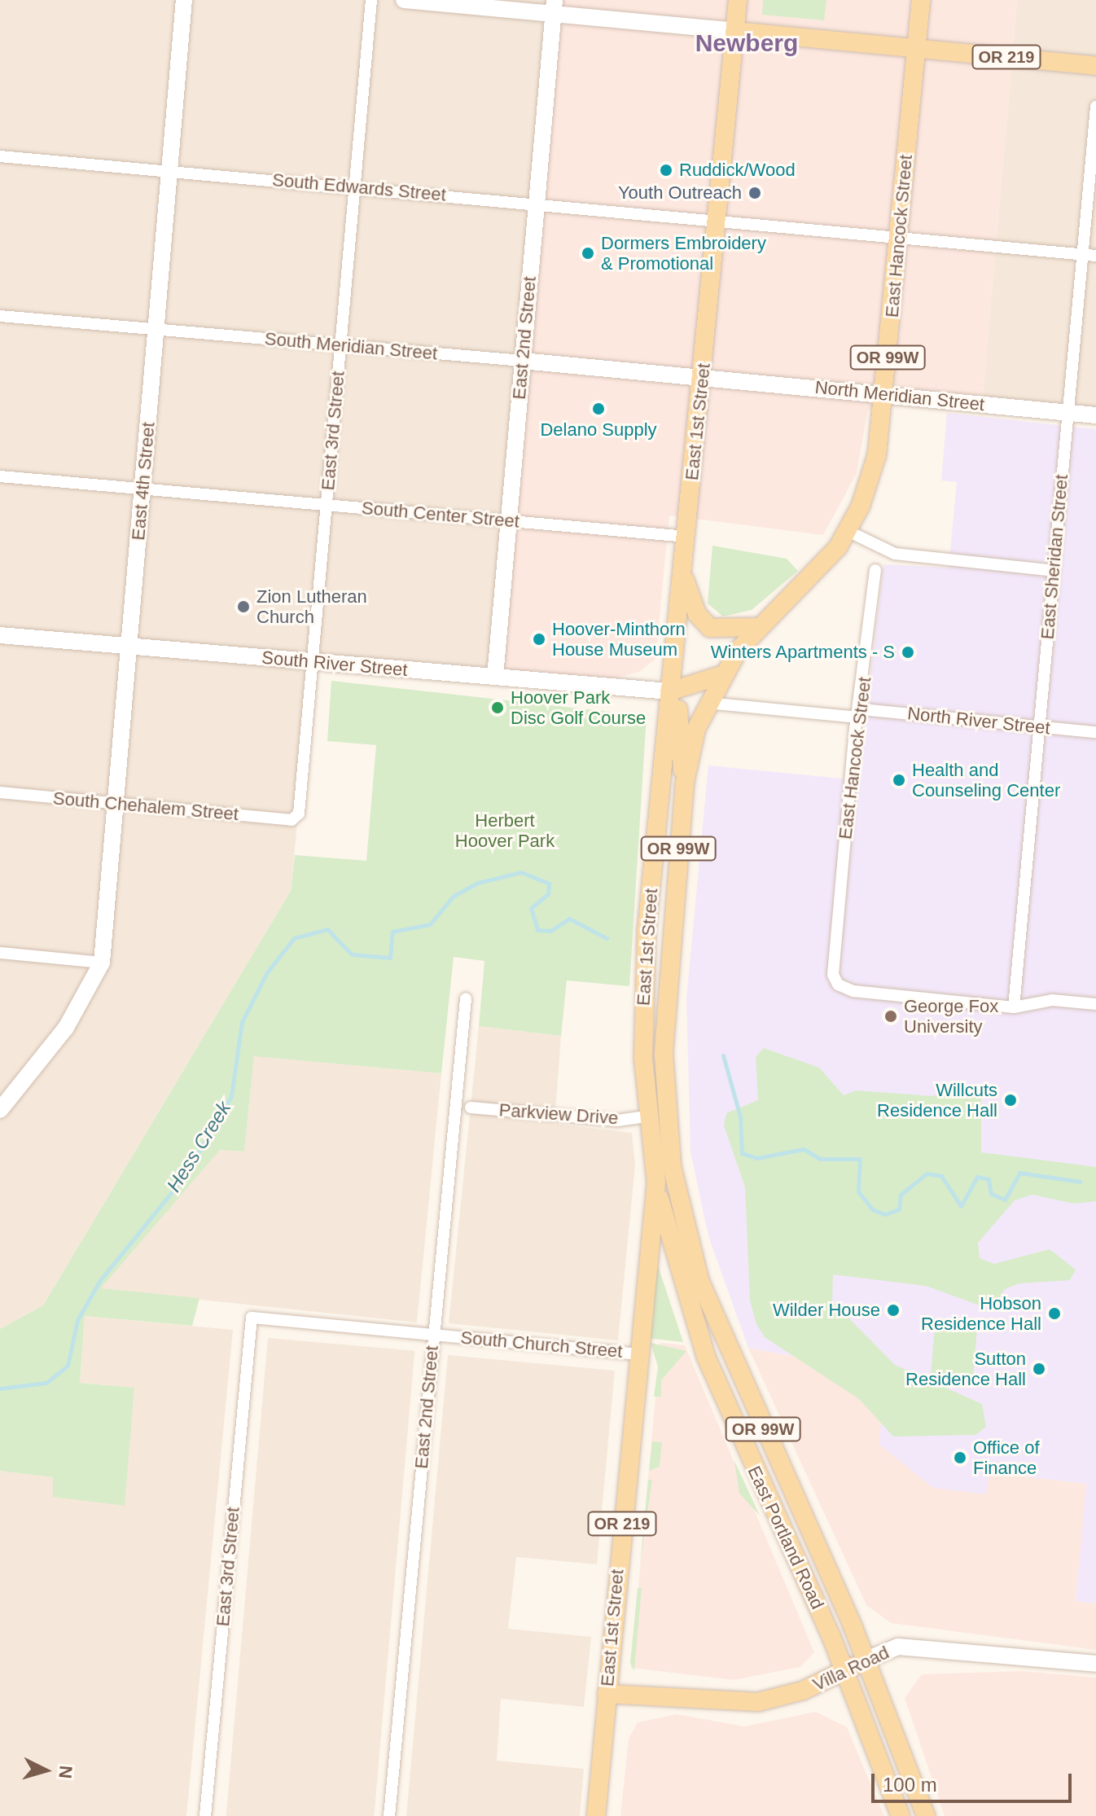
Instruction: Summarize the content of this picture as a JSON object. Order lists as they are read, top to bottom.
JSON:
{
  "streets": {
    "main road": [
      "OR 219",
      "East Hancock Street",
      "OR 99W",
      "East 1st Street",
      "East Portland Road",
      "Villa Road"
    ],
    "street": [
      "South Edwards Street",
      "East 2nd Street",
      "South Meridian Street",
      "North Meridian Street",
      "East 3rd Street",
      "East 4th Street",
      "South Center Street",
      "East Sheridan Street",
      "South River Street",
      "North River Street",
      "South Chehalem Street",
      "Parkview Drive",
      "South Church Street"
    ]
  },
  "crossings": [
    ["OR 219", "East Hancock Street"],
    ["OR 219", "East 1st Street"],
    ["South Edwards Street", "East Hancock Street"],
    ["South Edwards Street", "East 2nd Street"],
    ["South Edwards Street", "East 1st Street"],
    ["South Edwards Street", "East 3rd Street"],
    ["South Edwards Street", "East 4th Street"],
    ["South Edwards Street", "East Sheridan Street"],
    ["East Hancock Street", "North Meridian Street"],
    ["East Hancock Street", "East 1st Street"],
    ["East Hancock Street", "East Sheridan Street"],
    ["East Hancock Street", "North River Street"],
    ["East 2nd Street", "South Meridian Street"],
    ["East 2nd Street", "South Center Street"],
    ["East 2nd Street", "South River Street"],
    ["East 2nd Street", "South Church Street"],
    ["South Meridian Street", "North Meridian Street"],
    ["South Meridian Street", "East 1st Street"],
    ["South Meridian Street", "East 3rd Street"],
    ["South Meridian Street", "East 4th Street"],
    ["North Meridian Street", "East 1st Street"],
    ["North Meridian Street", "East Sheridan Street"],
    ["East 1st Street", "South Center Street"],
    ["East 1st Street", "South River Street"],
    ["East 1st Street", "North River Street"],
    ["East 1st Street", "Parkview Drive"],
    ["East 1st Street", "South Church Street"],
    ["East 1st Street", "East Portland Road"],
    ["East 1st Street", "Villa Road"],
    ["East 3rd Street", "South Center Street"],
    ["East 3rd Street", "South River Street"],
    ["East 3rd Street", "South Chehalem Street"],
    ["East 3rd Street", "South Church Street"],
    ["East 4th Street", "South Center Street"],
    ["East 4th Street", "South River Street"],
    ["East 4th Street", "South Chehalem Street"],
    ["East Sheridan Street", "North River Street"],
    ["East Portland Road", "Villa Road"]
  ],
  "districts": ["Newberg"],
  "water": ["Hess Creek"],
  "parks": ["Herbert Hoover Park"],
  "places": [
    "Ruddick/Wood",
    "Youth Outreach",
    "Dormers Embroidery & Promotional",
    "Delano Supply",
    "Zion Lutheran Church",
    "Hoover-Minthorn House Museum",
    "Winters Apartments - S",
    "Hoover Park Disc Golf Course",
    "Health and Counseling Center",
    "George Fox University",
    "Willcuts Residence Hall",
    "Wilder House",
    "Hobson Residence Hall",
    "Sutton Residence Hall",
    "Office of Finance"
  ],
  "scale_bar": "100 m",
  "north": "right"
}
